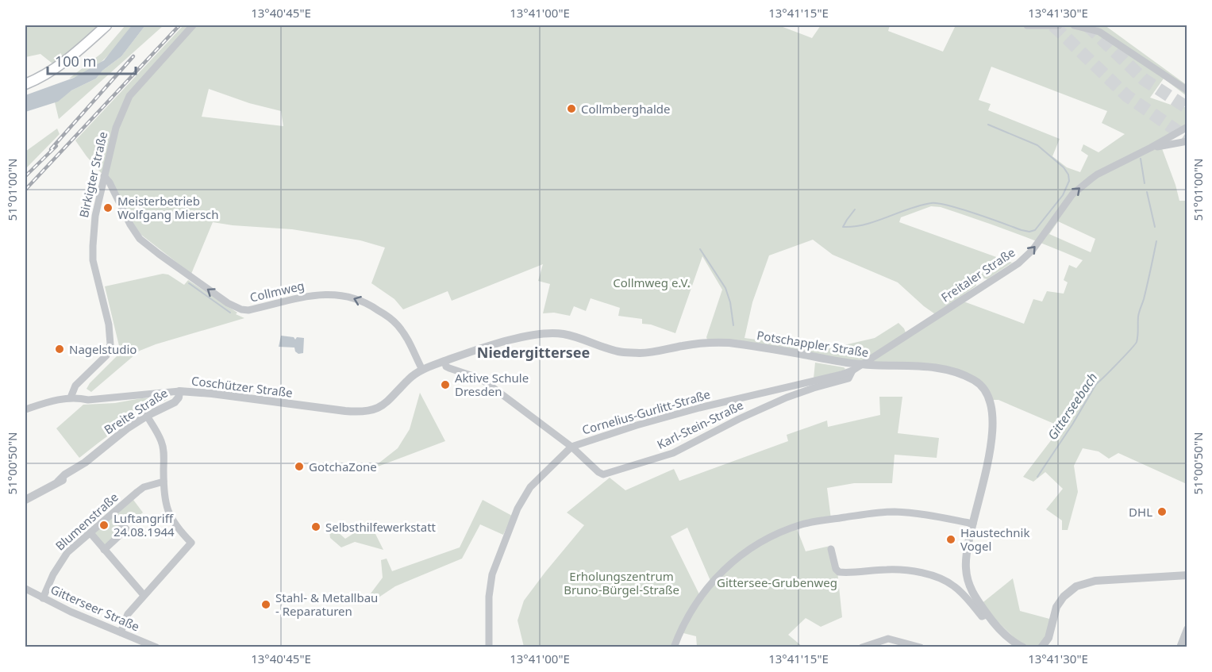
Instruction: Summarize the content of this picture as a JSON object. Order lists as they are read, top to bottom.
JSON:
{
  "streets": {
    "street": [
      "Birkigter Straße",
      "Freitaler Straße",
      "Collmweg",
      "Potschappler Straße",
      "Coschützer Straße",
      "Breite Straße",
      "Cornelius-Gurlitt-Straße",
      "Karl-Stein-Straße",
      "Blumenstraße",
      "Gitterseer Straße"
    ]
  },
  "crossings": [
    ["Birkigter Straße", "Collmweg"],
    ["Birkigter Straße", "Coschützer Straße"],
    ["Freitaler Straße", "Potschappler Straße"],
    ["Freitaler Straße", "Cornelius-Gurlitt-Straße"],
    ["Collmweg", "Potschappler Straße"],
    ["Collmweg", "Coschützer Straße"],
    ["Potschappler Straße", "Coschützer Straße"],
    ["Potschappler Straße", "Cornelius-Gurlitt-Straße"],
    ["Potschappler Straße", "Karl-Stein-Straße"],
    ["Coschützer Straße", "Breite Straße"],
    ["Cornelius-Gurlitt-Straße", "Karl-Stein-Straße"],
    ["Blumenstraße", "Gitterseer Straße"]
  ],
  "one_way": ["Freitaler Straße", "Collmweg"],
  "districts": ["Niedergittersee"],
  "water": ["Gitterseebach"],
  "parks": ["Collmweg e.V.", "Erholungszentrum Bruno-Bürgel-Straße", "Gittersee-Grubenweg"],
  "places": [
    "Collmberghalde",
    "Meisterbetrieb Wolfgang Miersch",
    "Nagelstudio",
    "Aktive Schule Dresden",
    "GotchaZone",
    "DHL",
    "Luftangriff 24.08.1944",
    "Selbsthilfewerkstatt",
    "Haustechnik Vogel",
    "Stahl- & Metallbau - Reparaturen"
  ],
  "scale_bar": "100 m",
  "coordinates": [
    "13°40'45\"E",
    "13°41'00\"E",
    "13°41'15\"E",
    "13°41'30\"E",
    "51°01'00\"N",
    "51°00'50\"N"
  ]
}
